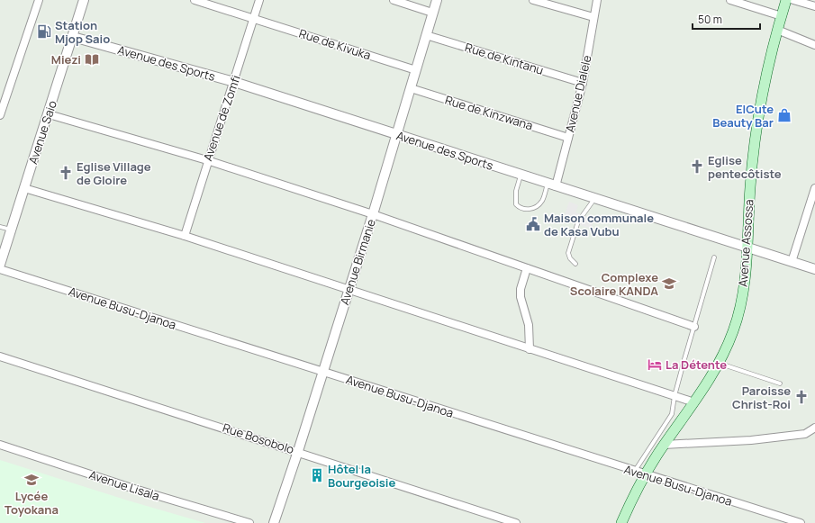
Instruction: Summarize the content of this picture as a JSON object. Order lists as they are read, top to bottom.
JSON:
{
  "streets": {
    "main road": ["Avenue Assossa"],
    "street": [
      "Rue de Kivuka",
      "Rue de Kintanu",
      "Avenue des Sports",
      "Avenue Dialele",
      "Rue de Kinzwana",
      "Avenue de Zomfi",
      "Avenue Saio",
      "Avenue Birmanie",
      "Avenue Busu-Djanoa",
      "Rue Bosobolo",
      "Avenue Lisala"
    ]
  },
  "crossings": [
    ["Rue de Kivuka", "Avenue de Zomfi"],
    ["Rue de Kivuka", "Avenue Birmanie"],
    ["Rue de Kintanu", "Avenue Dialele"],
    ["Rue de Kintanu", "Avenue Birmanie"],
    ["Avenue des Sports", "Avenue Dialele"],
    ["Avenue des Sports", "Avenue de Zomfi"],
    ["Avenue des Sports", "Avenue Saio"],
    ["Avenue des Sports", "Avenue Assossa"],
    ["Avenue des Sports", "Avenue Birmanie"],
    ["Avenue Dialele", "Rue de Kinzwana"],
    ["Rue de Kinzwana", "Avenue Birmanie"],
    ["Avenue Assossa", "Avenue Busu-Djanoa"],
    ["Avenue Birmanie", "Avenue Busu-Djanoa"],
    ["Avenue Birmanie", "Rue Bosobolo"]
  ],
  "places": {
    "fuel station": ["Station Mjop Saio"],
    "library": ["Miezi"],
    "shop": ["ElCute Beauty Bar"],
    "church": ["Eglise pentecôtiste", "Eglise Village de Gloire", "Paroisse Christ-Roi"],
    "public building": ["Maison communale de Kasa Vubu"],
    "school or university": ["Complexe Scolaire KANDA", "Lycée Toyokana"],
    "hotel": ["La Détente"],
    "building": ["Hôtel la Bourgeoisie"]
  },
  "scale_bar": "50 m"
}
